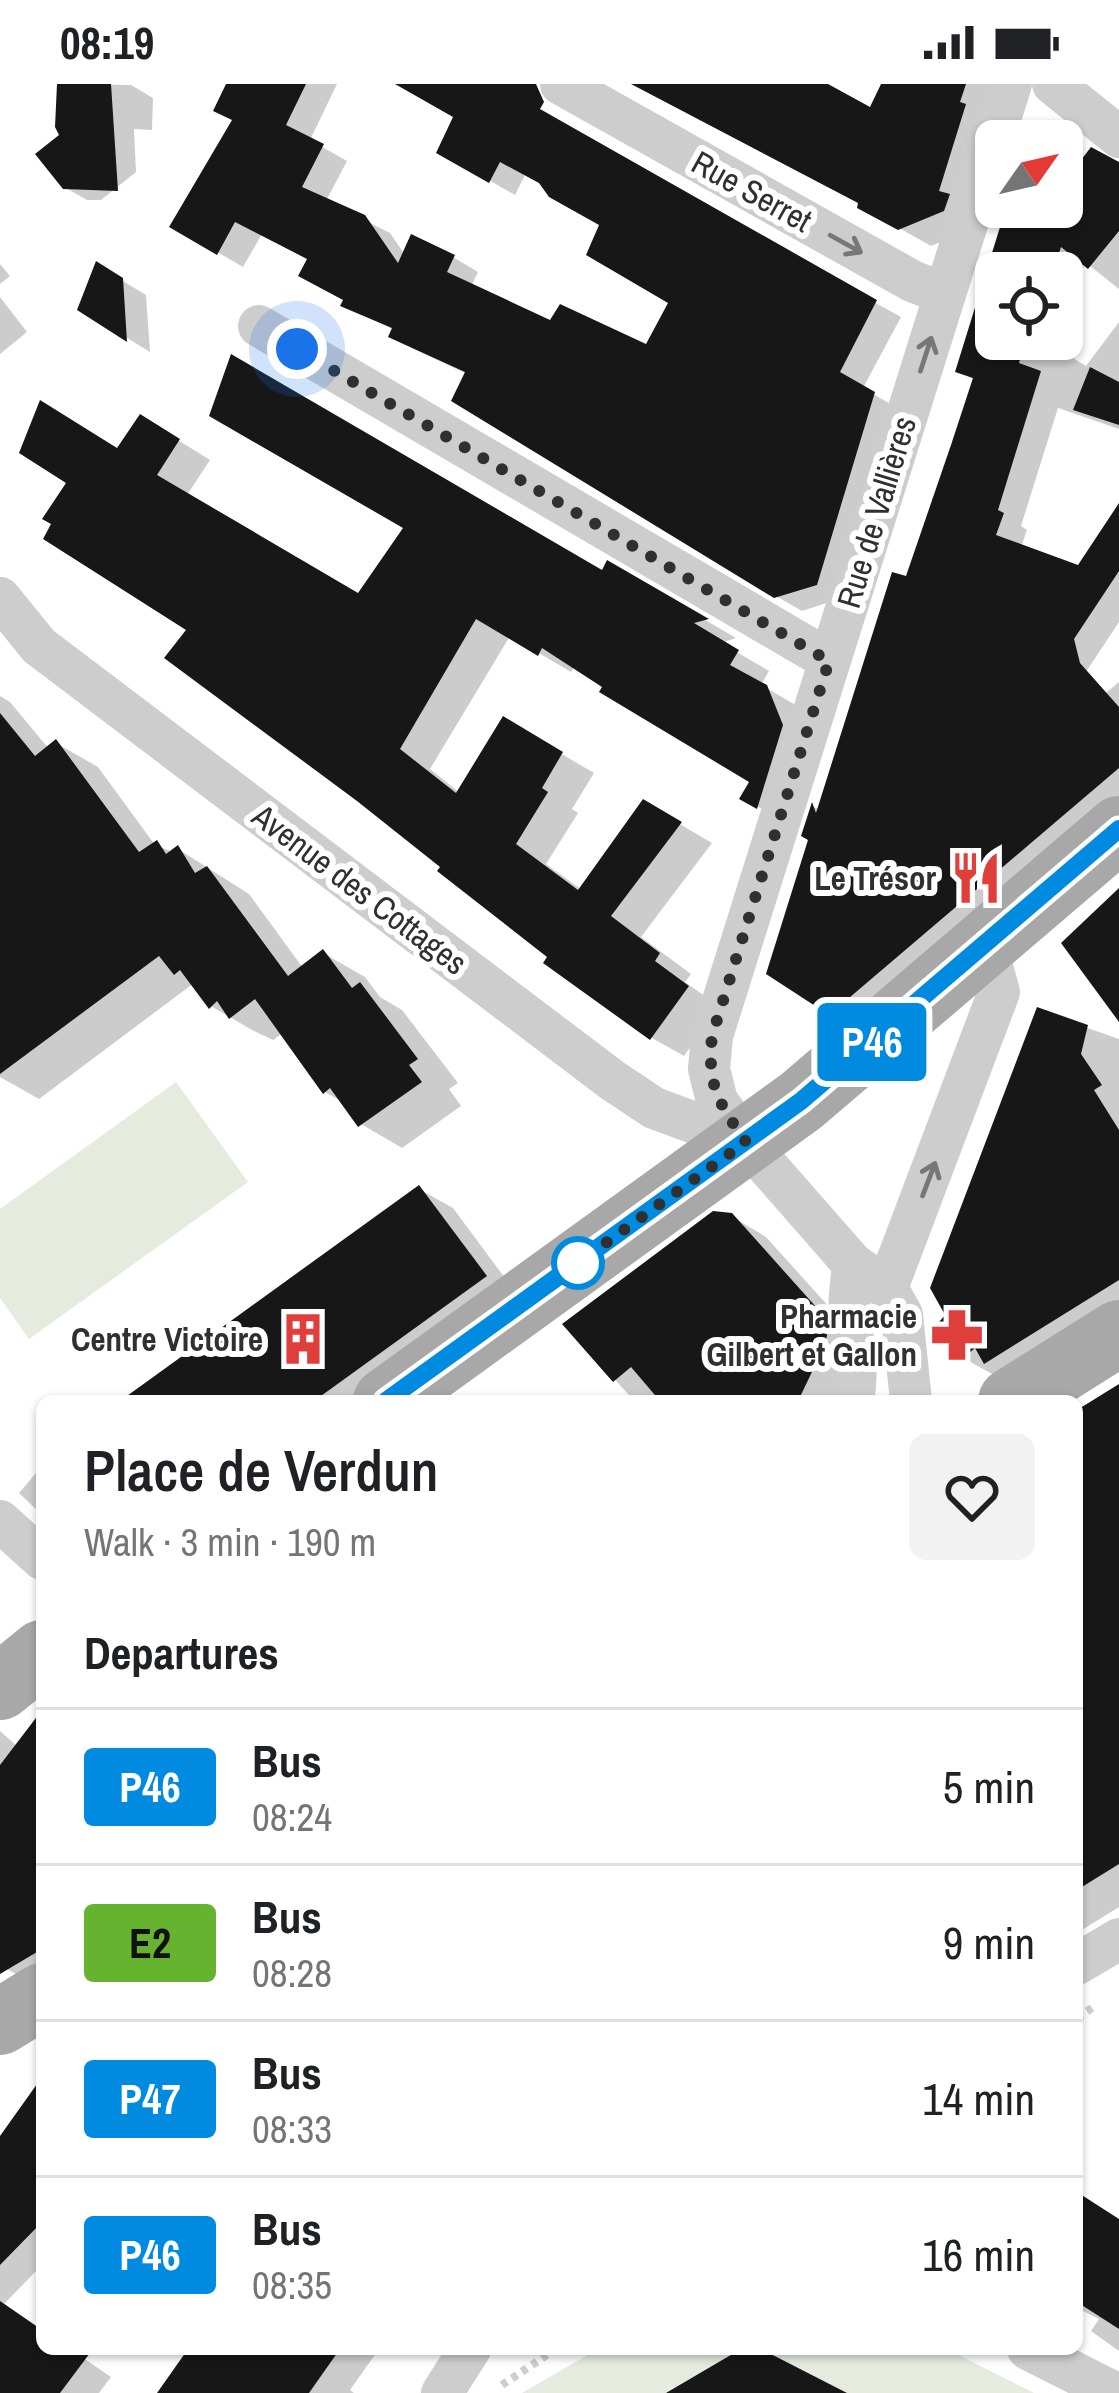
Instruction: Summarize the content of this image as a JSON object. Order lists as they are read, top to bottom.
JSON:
{
  "streets": {
    "street": ["Rue Serret", "Rue de Vallières", "Avenue des Cottages"]
  },
  "crossings": [
    ["Rue Serret", "Rue de Vallières"],
    ["Rue de Vallières", "Avenue des Cottages"]
  ],
  "places": {
    "restaurant": ["Le Trésor"],
    "pharmacy": ["Pharmacie Gilbert et Gallon"],
    "building": ["Centre Victoire"]
  },
  "lines": ["bus line P46"],
  "north": "top right",
  "page": {
    "status": "08:19",
    "on_map": "P46",
    "heading": [
      ["Place de Verdun", "Walk · 3 min · 190 m"],
      "Departures"
    ],
    "list": [
      {
        "mark": "P46",
        "name": "Bus",
        "note": "08:24",
        "value": "5 min"
      },
      {
        "mark": "E2",
        "name": "Bus",
        "note": "08:28",
        "value": "9 min"
      },
      {
        "mark": "P47",
        "name": "Bus",
        "note": "08:33",
        "value": "14 min"
      },
      {
        "mark": "P46",
        "name": "Bus",
        "note": "08:35",
        "value": "16 min"
      }
    ]
  }
}
